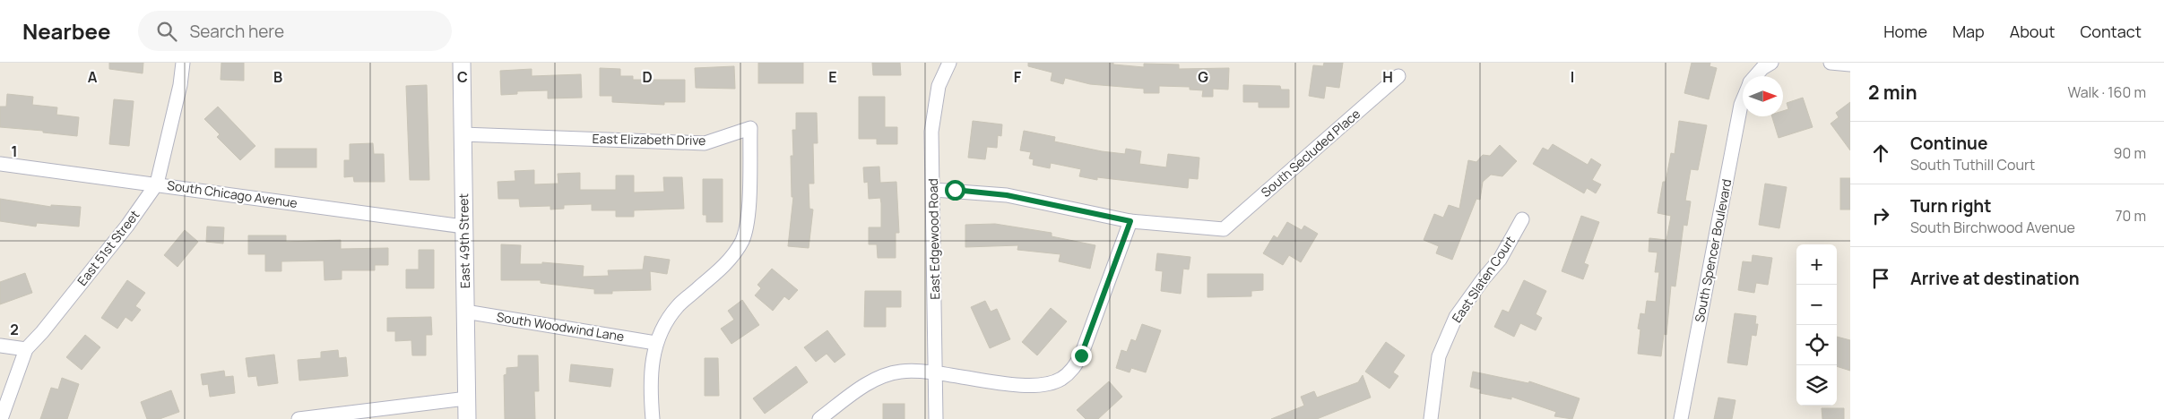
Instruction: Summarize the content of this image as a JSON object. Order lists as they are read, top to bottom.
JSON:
{
  "streets": {
    "street": [
      "East Elizabeth Drive",
      "South Secluded Place",
      "South Chicago Avenue",
      "East Edgewood Road",
      "East 49th Street",
      "East 51st Street",
      "South Spencer Boulevard",
      "East Slaten Court",
      "South Woodwind Lane"
    ]
  },
  "crossings": [
    ["East Elizabeth Drive", "East 49th Street"],
    ["East Elizabeth Drive", "South Woodwind Lane"],
    ["South Chicago Avenue", "East 49th Street"],
    ["South Chicago Avenue", "East 51st Street"],
    ["East 49th Street", "South Woodwind Lane"]
  ],
  "north": "right",
  "page": {
    "header": "Nearbee",
    "search": "Search here",
    "nav": [
      "Home",
      "Map",
      "About",
      "Contact"
    ],
    "heading": ["2 min", "Walk · 160 m"],
    "list": [
      ["Continue", "South Tuthill Court", "90 m"],
      ["Turn right", "South Birchwood Avenue", "70 m"],
      "Arrive at destination"
    ],
    "map_buttons": ["+", "−"]
  },
  "grid": {
    "columns": [
      "A",
      "B",
      "C",
      "D",
      "E",
      "F",
      "G",
      "H",
      "I"
    ],
    "rows": ["1", "2"]
  }
}
